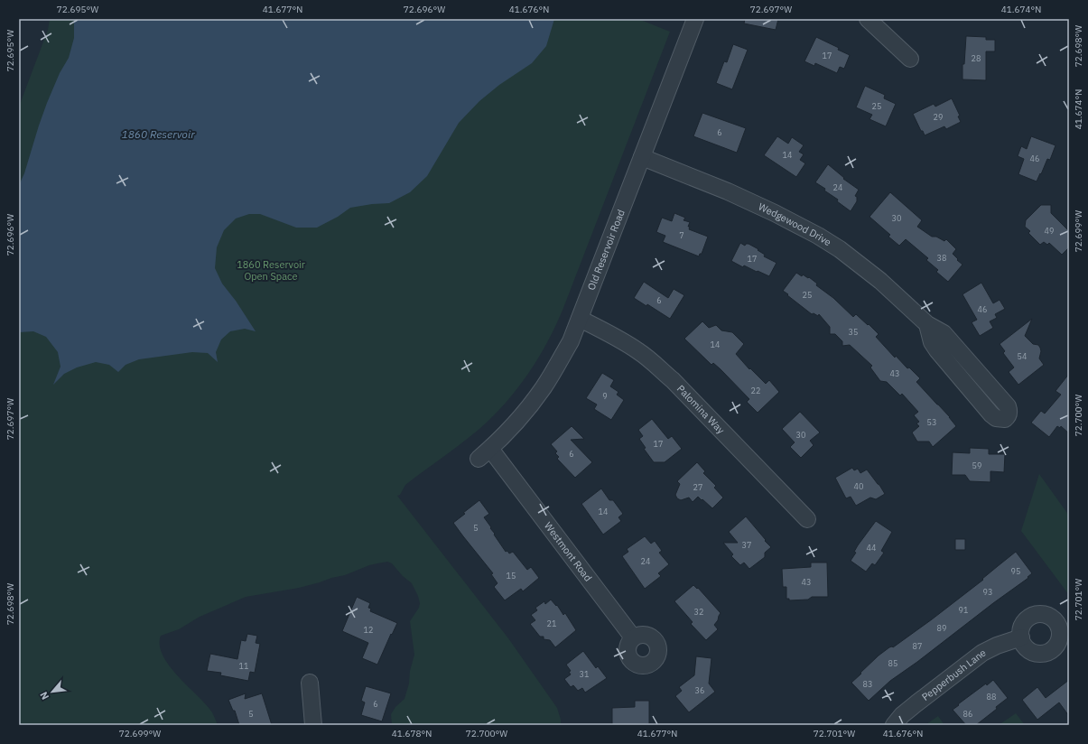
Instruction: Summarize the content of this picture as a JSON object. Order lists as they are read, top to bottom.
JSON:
{
  "streets": {
    "street": [
      "Wedgewood Drive",
      "Old Reservoir Road",
      "Palomina Way",
      "Westmont Road",
      "Pepperbush Lane"
    ]
  },
  "crossings": [
    ["Wedgewood Drive", "Old Reservoir Road"],
    ["Old Reservoir Road", "Palomina Way"],
    ["Old Reservoir Road", "Westmont Road"]
  ],
  "water": ["1860 Reservoir"],
  "parks": ["1860 Reservoir Open Space"],
  "house_numbers": [
    "17",
    "28",
    "25",
    "29",
    "6",
    "14",
    "46",
    "24",
    "30",
    "49",
    "7",
    "38",
    "17",
    "25",
    "6",
    "46",
    "35",
    "14",
    "54",
    "43",
    "22",
    "9",
    "53",
    "30",
    "17",
    "6",
    "59",
    "40",
    "27",
    "14",
    "5",
    "37",
    "44",
    "24",
    "95",
    "15",
    "43",
    "93",
    "91",
    "32",
    "21",
    "89",
    "12",
    "87",
    "85",
    "11",
    "31",
    "83",
    "36",
    "88",
    "6",
    "5",
    "86"
  ],
  "north": "bottom left",
  "coordinates": [
    "72.695°W",
    "41.677°N",
    "72.696°W",
    "41.676°N",
    "72.697°W",
    "41.674°N",
    "72.698°W",
    "72.699°W",
    "72.700°W",
    "72.701°W",
    "41.678°N"
  ]
}
